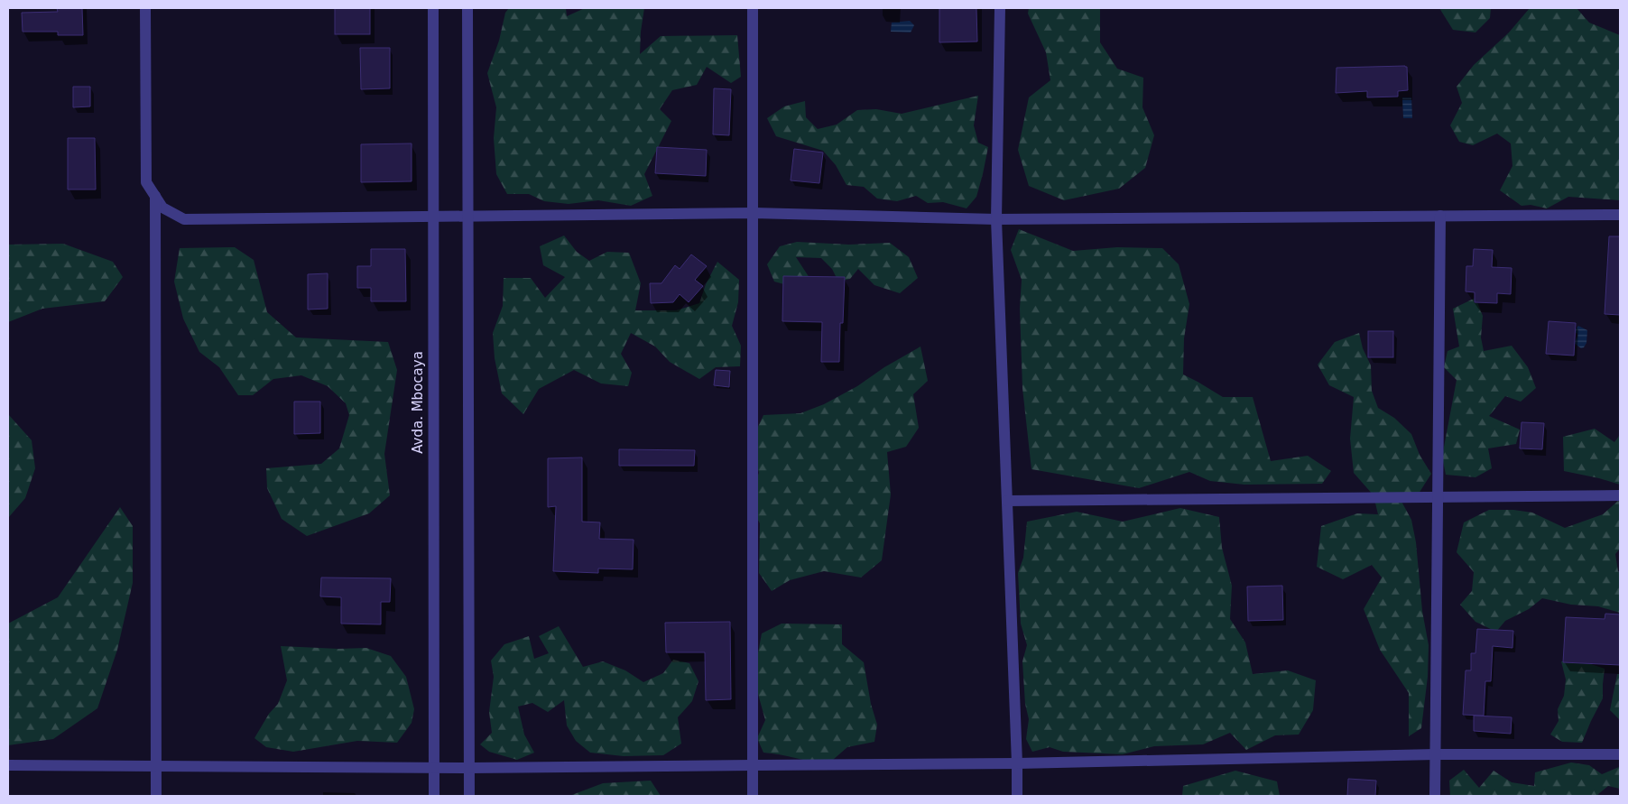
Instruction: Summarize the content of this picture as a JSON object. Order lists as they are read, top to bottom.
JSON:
{
  "streets": {
    "street": ["Avda. Mbocaya"]
  }
}
